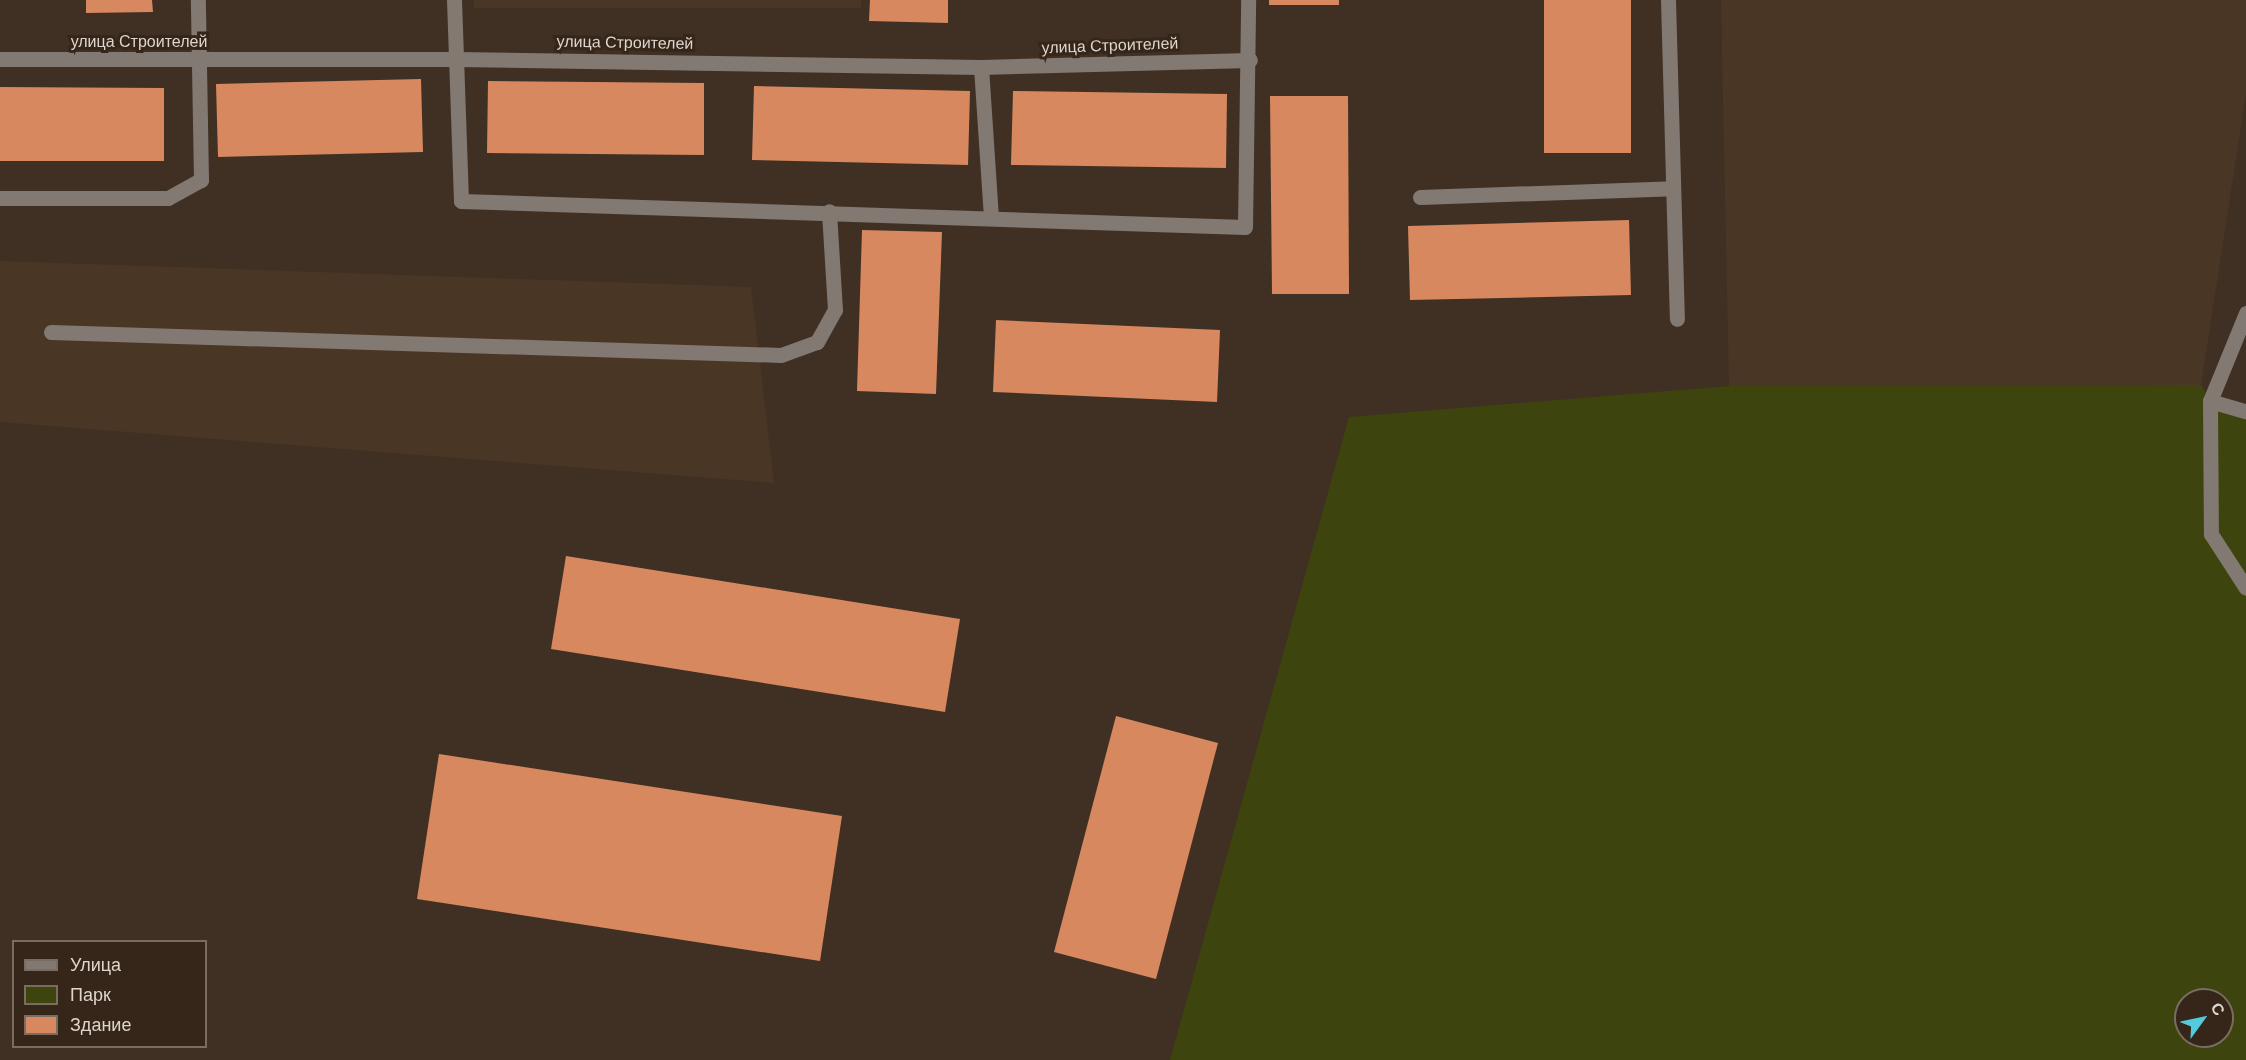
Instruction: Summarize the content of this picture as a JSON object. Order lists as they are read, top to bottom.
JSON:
{
  "streets": {
    "street": ["улица Строителей"]
  },
  "legend": ["Улица", "Парк", "Здание"],
  "north": "top right"
}
